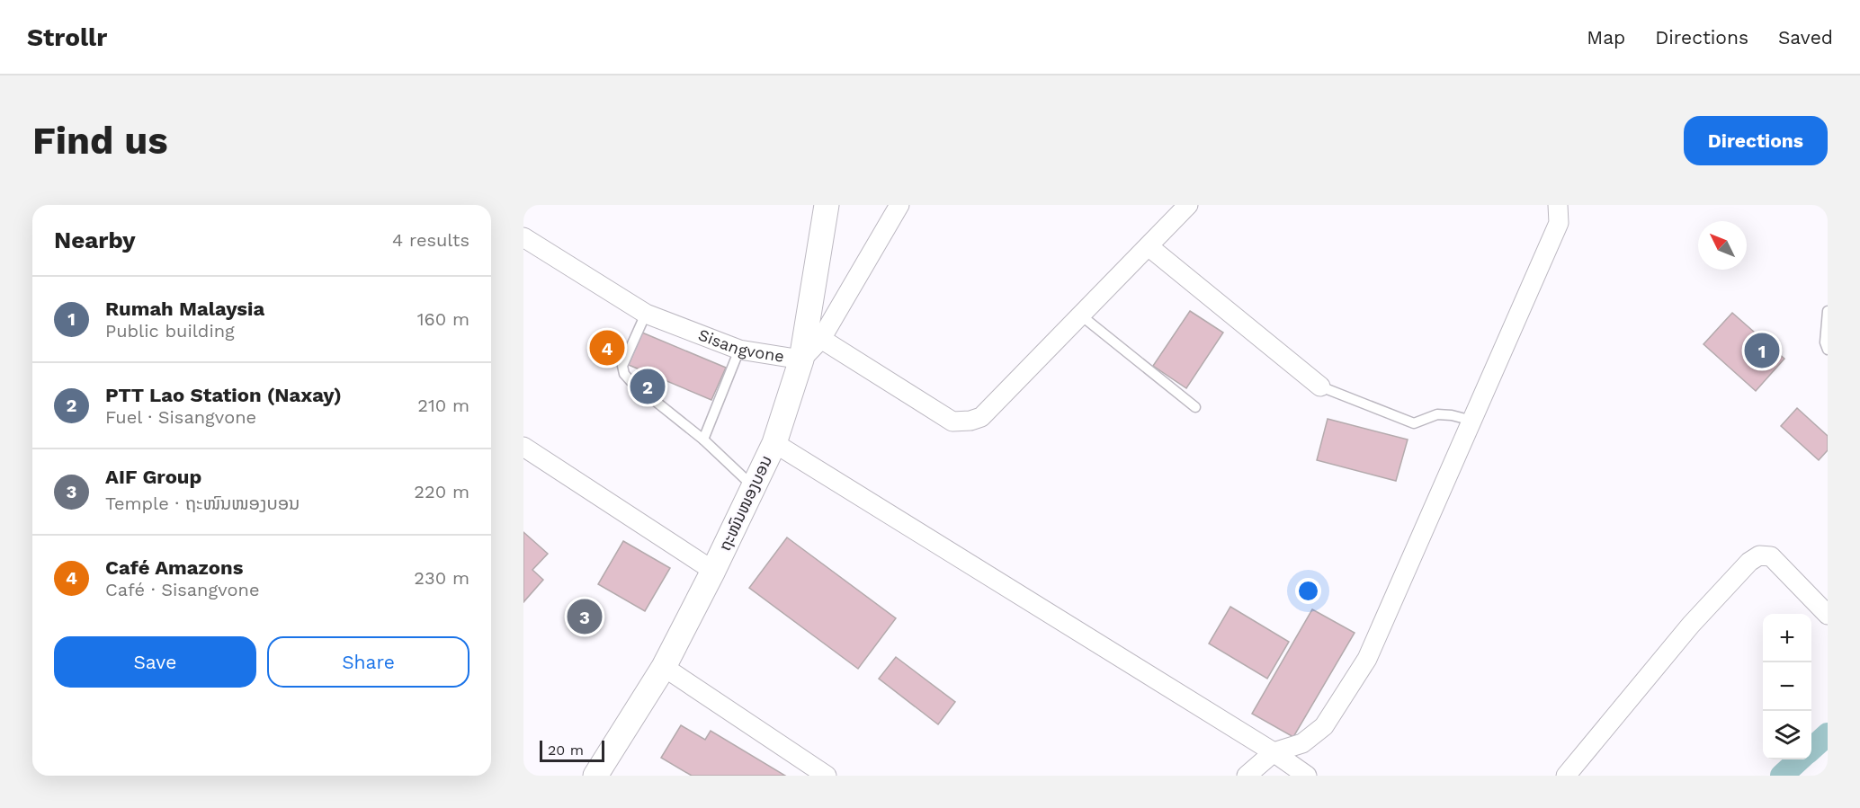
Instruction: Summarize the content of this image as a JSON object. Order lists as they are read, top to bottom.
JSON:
{
  "streets": {
    "street": ["Sisangvone", "ຖະໜົນໜອງບອນ"]
  },
  "crossings": [
    ["Sisangvone", "ຖະໜົນໜອງບອນ"]
  ],
  "scale_bar": "20 m",
  "north": "top left",
  "page": {
    "header": "Strollr",
    "nav": ["Map", "Directions", "Saved"],
    "buttons": [
      "Directions",
      ["Save", "Share"]
    ],
    "title": "Find us",
    "heading": ["Nearby", "4 results"],
    "list": [
      {
        "mark": "1",
        "name": "Rumah Malaysia",
        "note": "Public building",
        "value": "160 m"
      },
      {
        "mark": "2",
        "name": "PTT Lao Station (Naxay)",
        "note": "Fuel · Sisangvone",
        "value": "210 m"
      },
      {
        "mark": "3",
        "name": "AIF Group",
        "note": "Temple · ຖະໜົນໜອງບອນ",
        "value": "220 m"
      },
      {
        "mark": "4",
        "name": "Café Amazons",
        "note": "Café · Sisangvone",
        "value": "230 m"
      }
    ],
    "pins": [
      "4",
      "1",
      "2",
      "3"
    ],
    "map_buttons": ["+", "−"],
    "scale": "20 m"
  }
}
